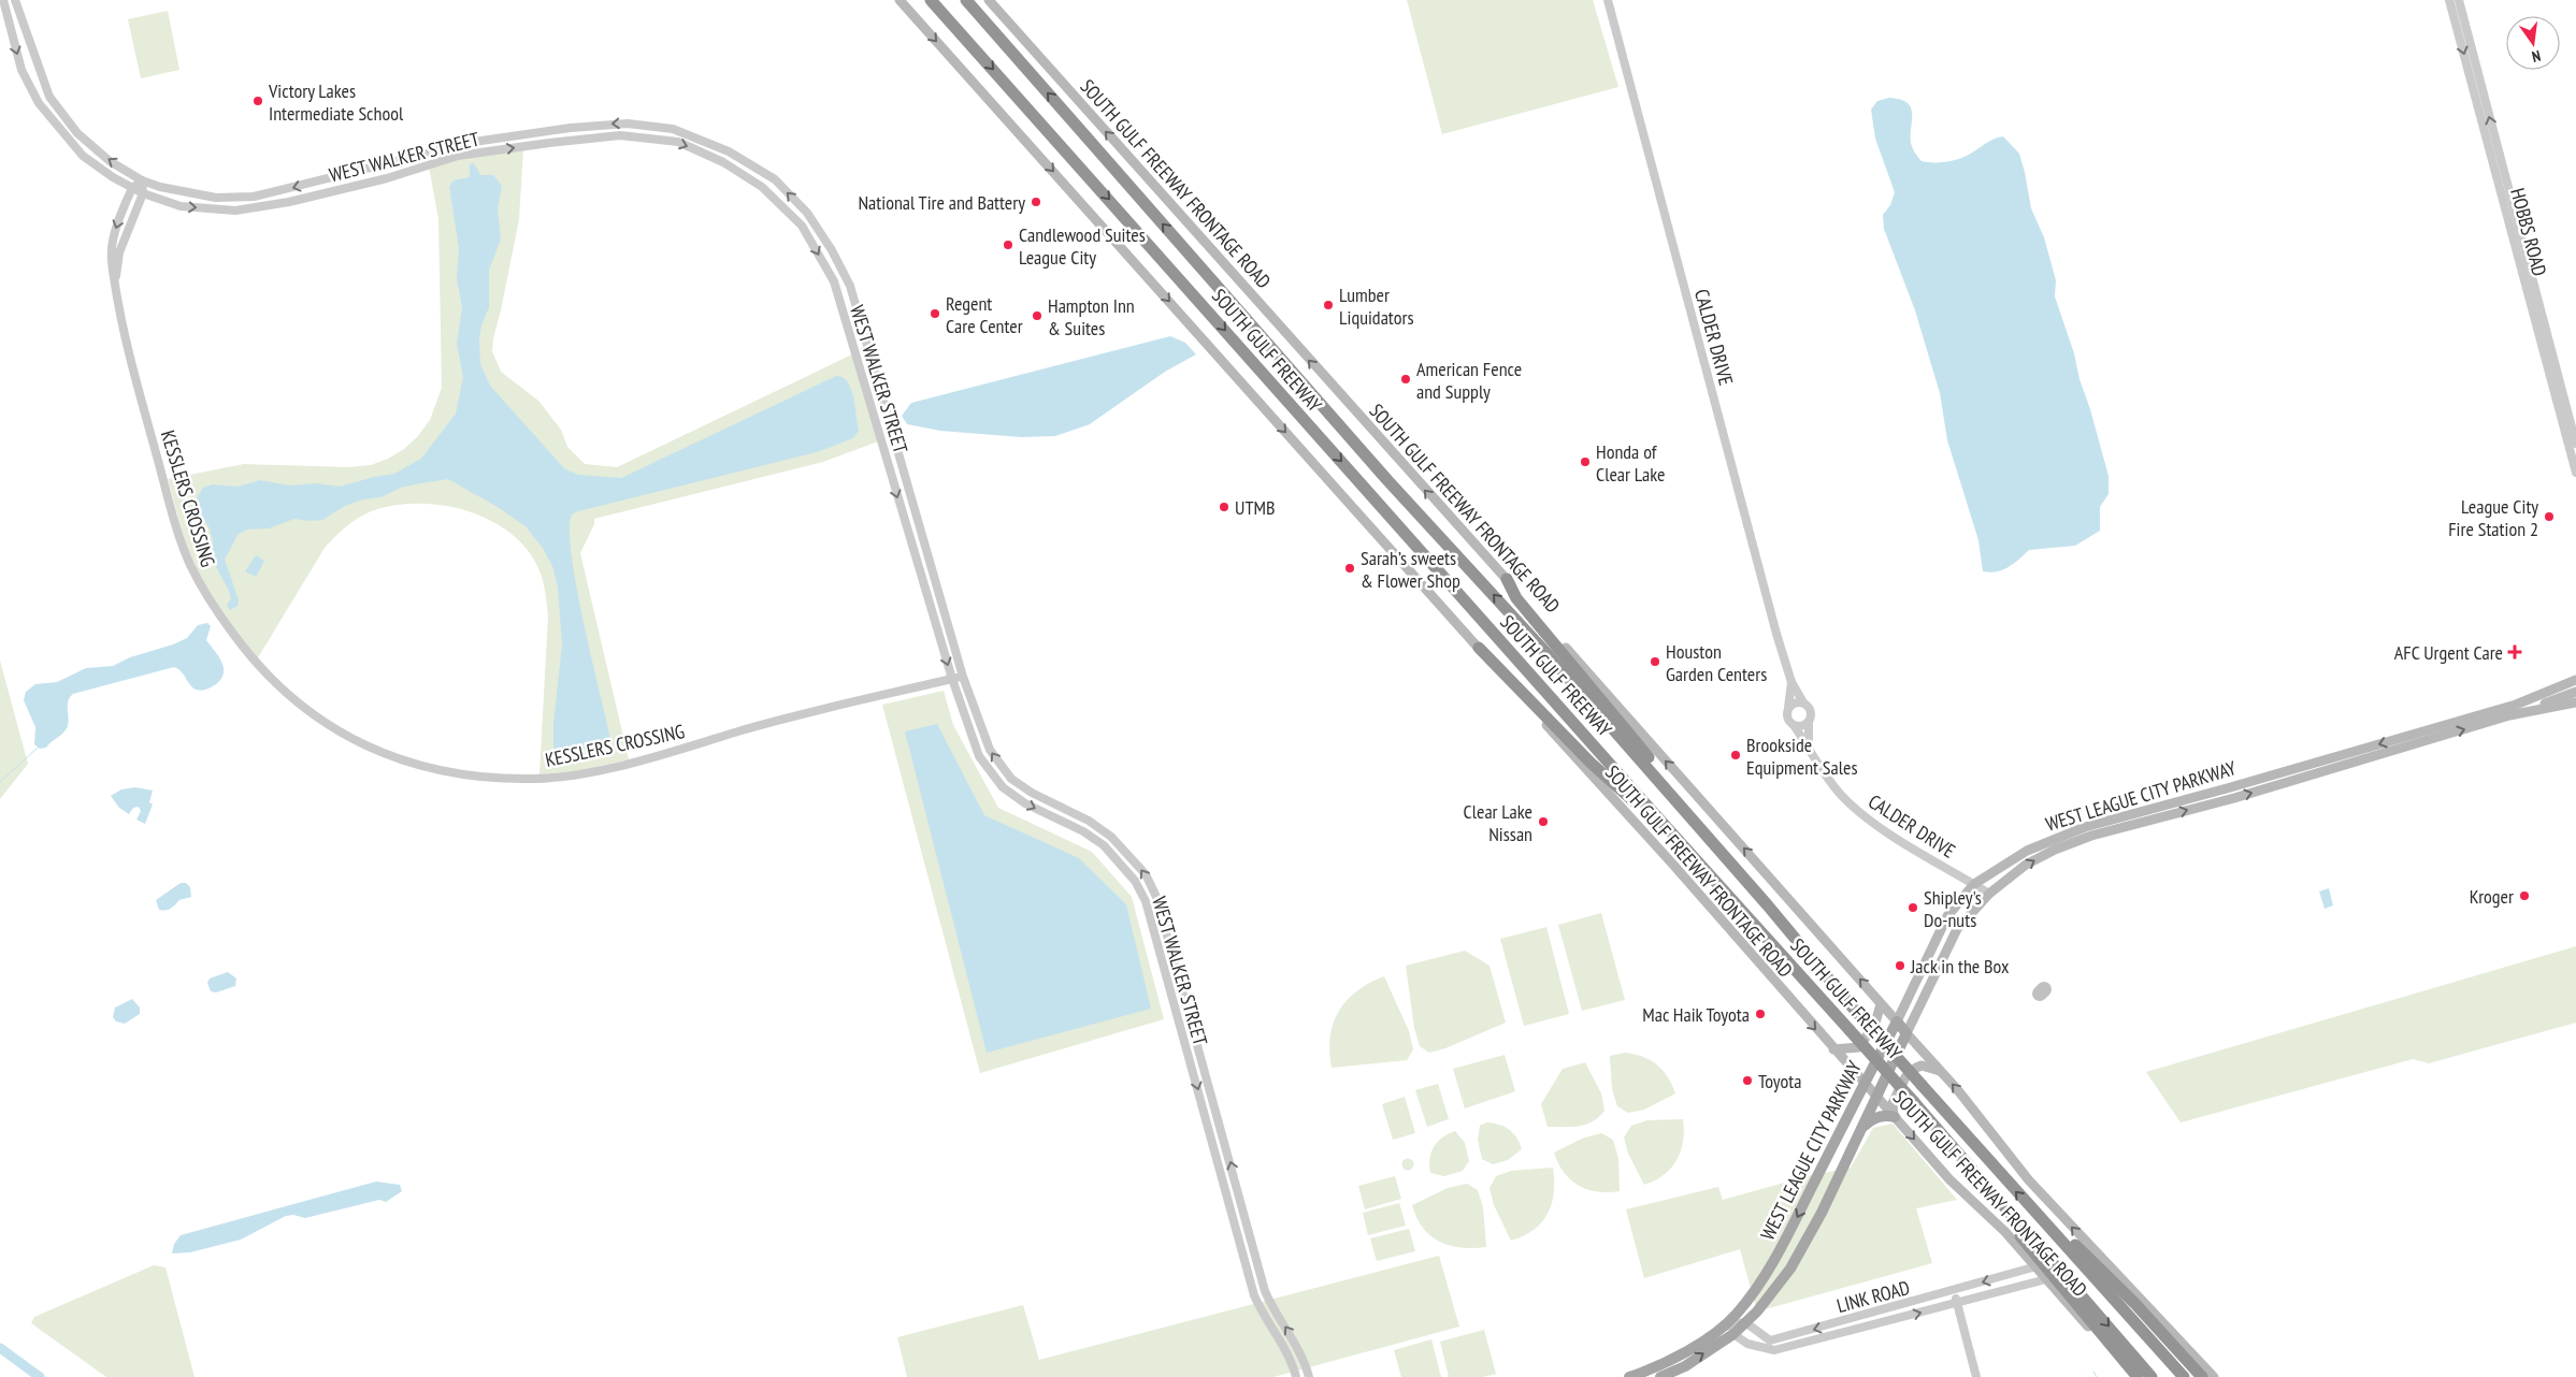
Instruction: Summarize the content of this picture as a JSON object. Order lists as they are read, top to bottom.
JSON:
{
  "streets": {
    "highway": ["SOUTH GULF FREEWAY"],
    "main road": ["SOUTH GULF FREEWAY FRONTAGE ROAD", "WEST LEAGUE CITY PARKWAY"],
    "street": [
      "WEST WALKER STREET",
      "HOBBS ROAD",
      "CALDER DRIVE",
      "KESSLERS CROSSING",
      "LINK ROAD"
    ]
  },
  "crossings": [
    ["WEST WALKER STREET", "KESSLERS CROSSING"],
    ["SOUTH GULF FREEWAY FRONTAGE ROAD", "WEST LEAGUE CITY PARKWAY"],
    ["SOUTH GULF FREEWAY FRONTAGE ROAD", "LINK ROAD"],
    ["CALDER DRIVE", "WEST LEAGUE CITY PARKWAY"],
    ["WEST LEAGUE CITY PARKWAY", "LINK ROAD"]
  ],
  "places": {
    "other": [
      "Victory Lakes Intermediate School",
      "National Tire and Battery",
      "Candlewood Suites League City",
      "Lumber Liquidators",
      "Regent Care Center",
      "Hampton Inn & Suites",
      "American Fence and Supply",
      "Honda of Clear Lake",
      "UTMB",
      "League City Fire Station 2",
      "Sarah’s sweets & Flower Shop",
      "Houston Garden Centers",
      "Brookside Equipment Sales",
      "Clear Lake Nissan",
      "Kroger",
      "Shipley's Do-nuts",
      "Jack in the Box",
      "Mac Haik Toyota",
      "Toyota"
    ],
    "health": ["AFC Urgent Care"]
  },
  "north": "bottom"
}
